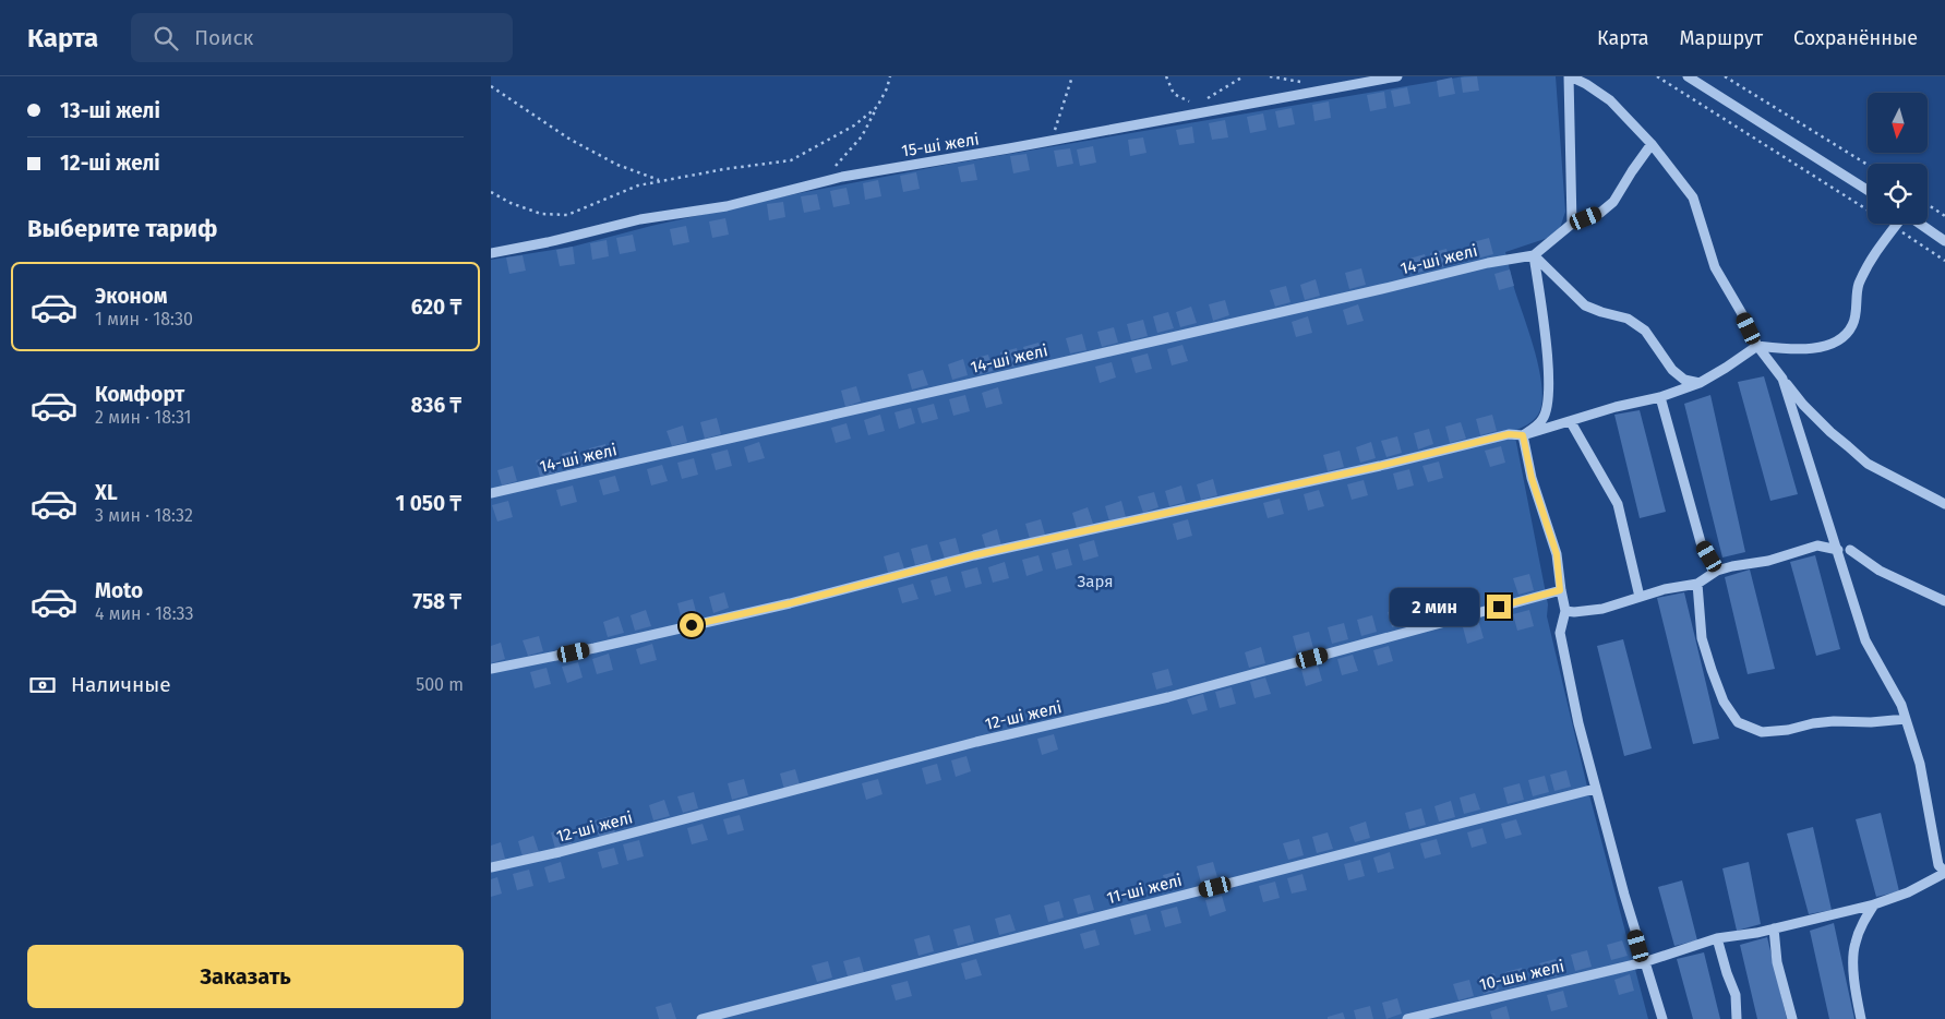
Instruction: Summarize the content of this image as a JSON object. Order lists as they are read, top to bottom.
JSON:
{
  "streets": {
    "street": [
      "15-ші желі",
      "14-ші желі",
      "12-ші желі",
      "11-ші желі",
      "10-шы желі"
    ]
  },
  "parks": ["Заря"],
  "north": "bottom",
  "page": {
    "header": "Карта",
    "search": "Поиск",
    "nav": ["Карта", "Маршрут", "Сохранённые"],
    "banner": ["13-ші желі", "12-ші желі"],
    "heading": "Выберите тариф",
    "list": [
      {
        "name": "Эконом",
        "note": "1 мин · 18:30",
        "value": "620 ₸"
      },
      {
        "name": "Комфорт",
        "note": "2 мин · 18:31",
        "value": "836 ₸"
      },
      {
        "name": "XL",
        "note": "3 мин · 18:32",
        "value": "1 050 ₸"
      },
      {
        "name": "Moto",
        "note": "4 мин · 18:33",
        "value": "758 ₸"
      }
    ],
    "bubble": "2 мин",
    "pay": ["Наличные", "500 m"],
    "buttons": "Заказать"
  }
}
